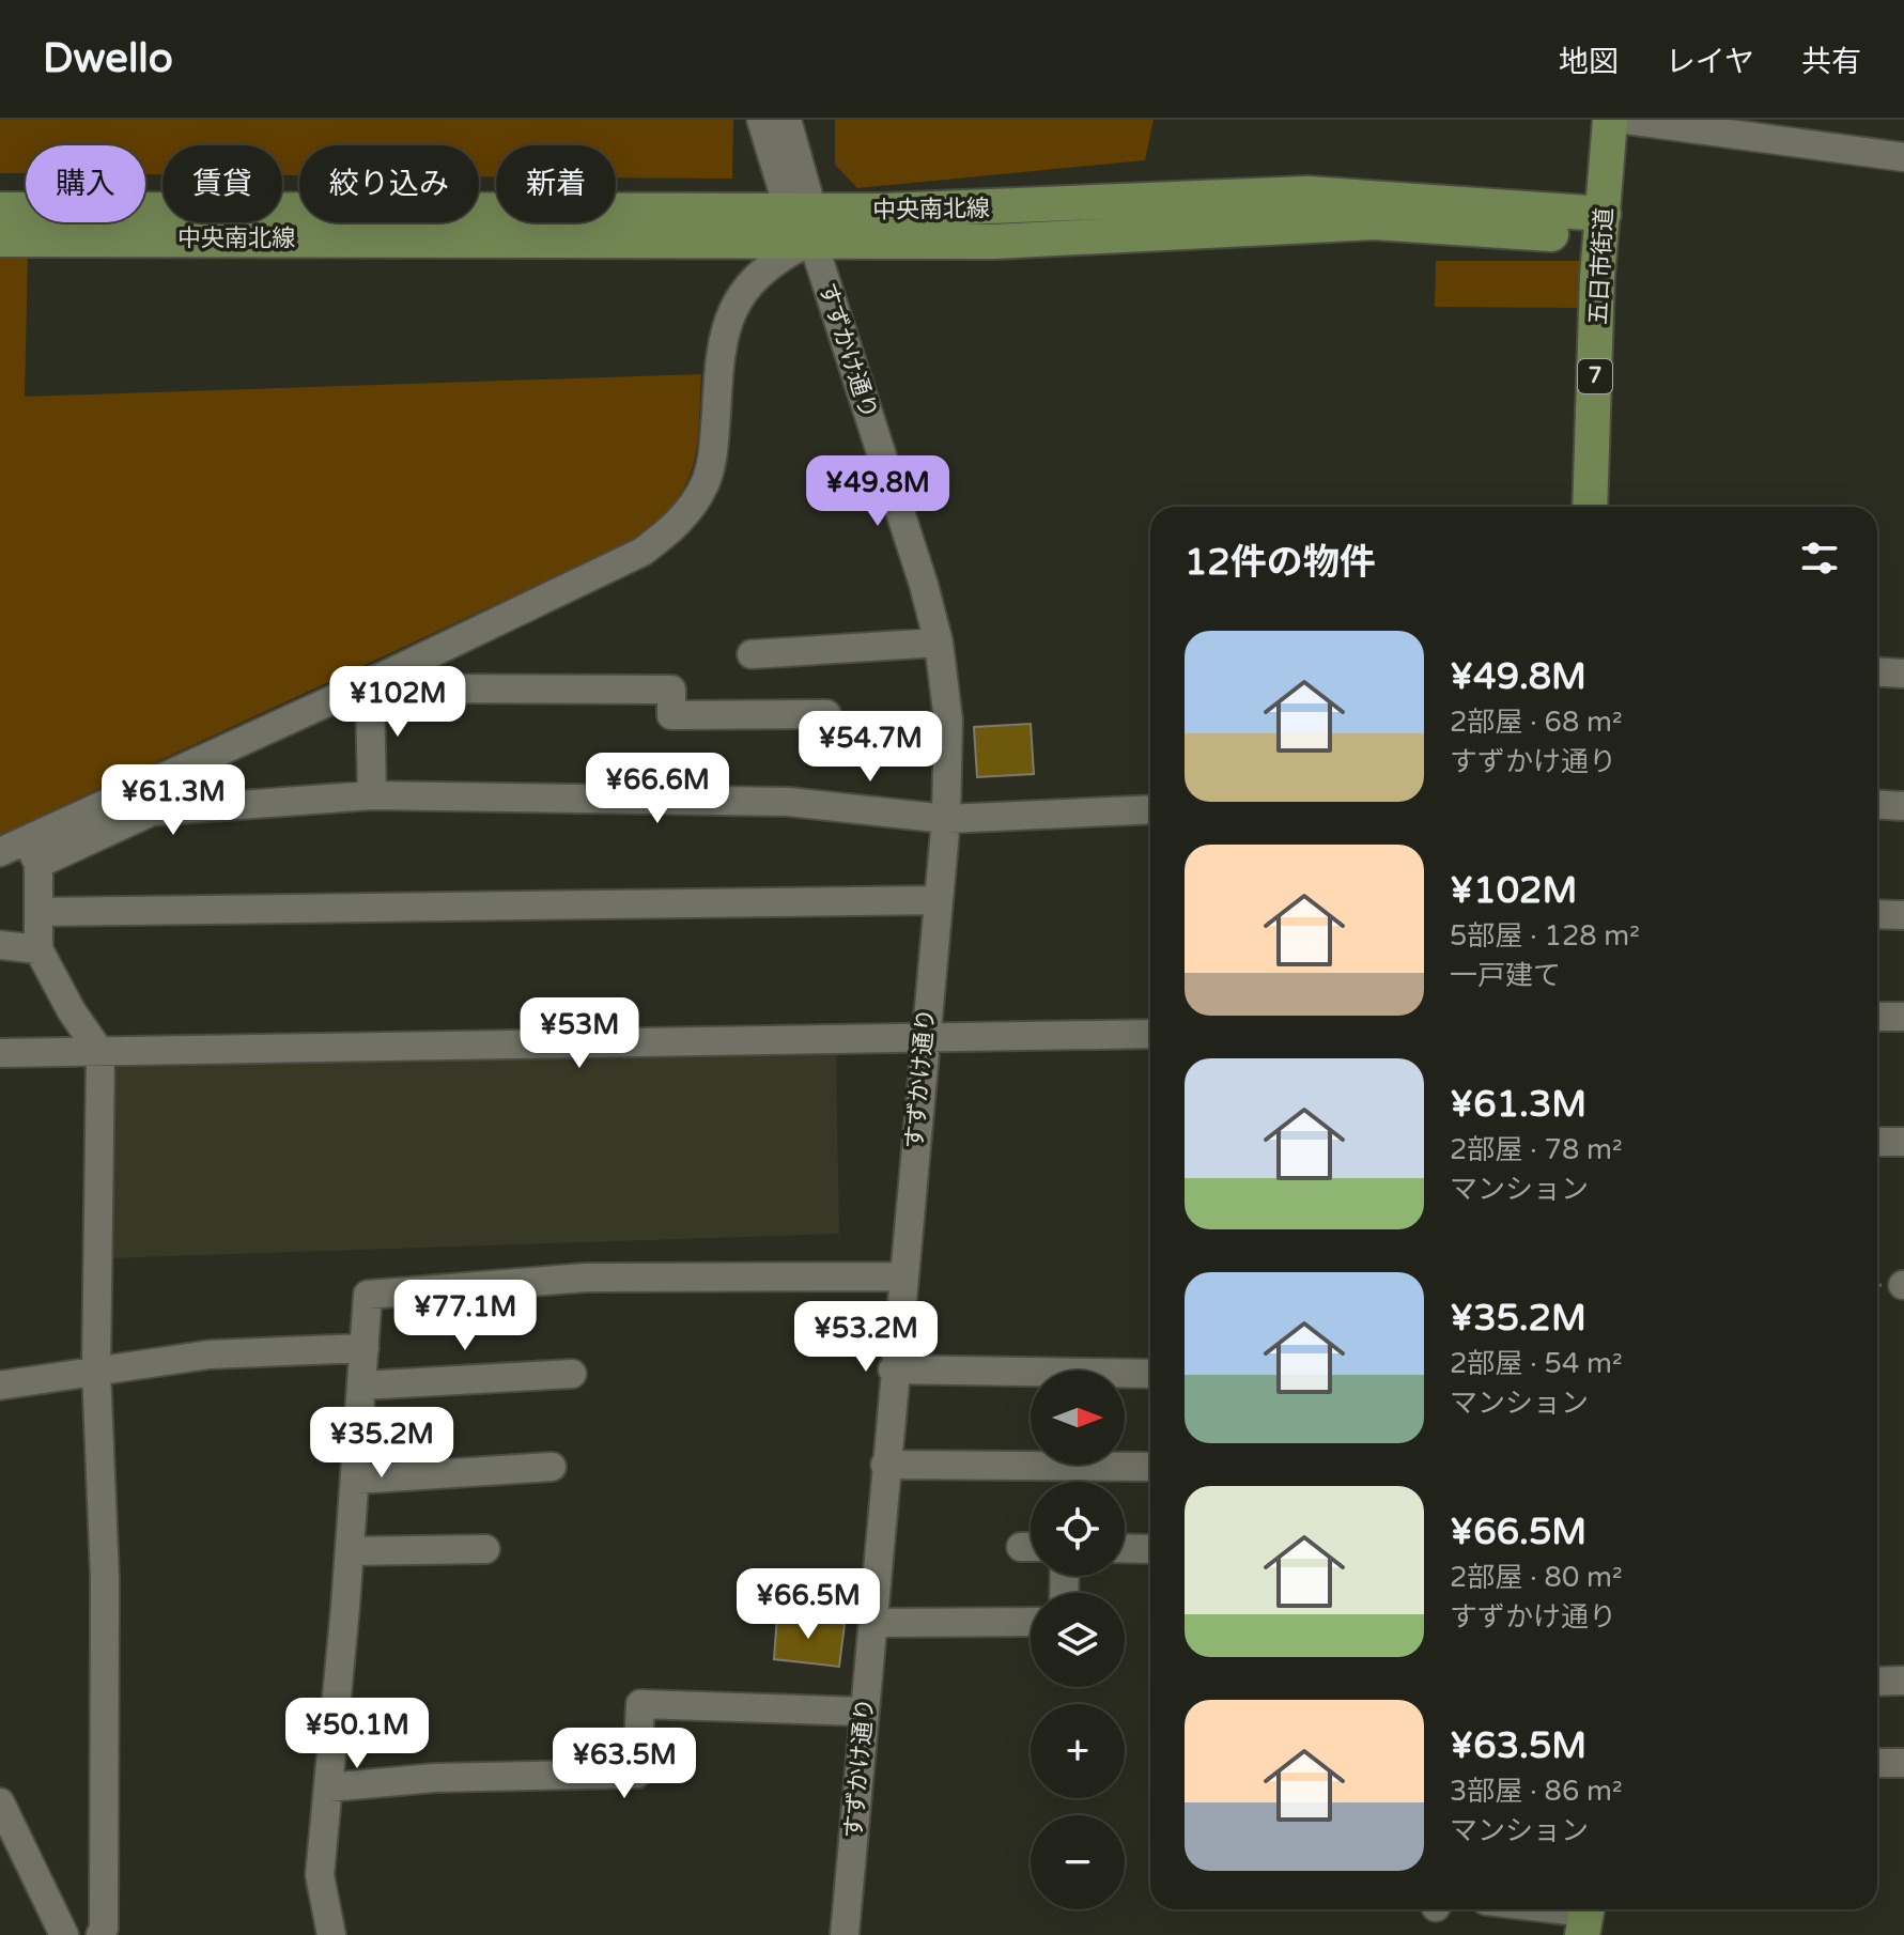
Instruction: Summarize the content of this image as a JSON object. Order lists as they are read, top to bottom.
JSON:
{
  "streets": {
    "main road": ["中央南北線", "五日市街道", "7"],
    "street": ["すずかけ通り"]
  },
  "crossings": [
    ["中央南北線", "五日市街道"],
    ["中央南北線", "すずかけ通り"]
  ],
  "north": "right",
  "page": {
    "header": "Dwello",
    "nav": ["地図", "レイヤ", "共有"],
    "chip": [
      "購入",
      "賃貸",
      "絞り込み",
      "新着"
    ],
    "price": [
      "¥49.8M",
      "¥102M",
      "¥54.7M",
      "¥66.6M",
      "¥61.3M",
      "¥53M",
      "¥77.1M",
      "¥53.2M",
      "¥35.2M",
      "¥66.5M",
      "¥50.1M",
      "¥63.5M"
    ],
    "heading": "12件の物件",
    "list": [
      {
        "name": "¥49.8M",
        "note": "2部屋 · 68 m² · すずかけ通り"
      },
      {
        "name": "¥102M",
        "note": "5部屋 · 128 m² · 一戸建て"
      },
      {
        "name": "¥61.3M",
        "note": "2部屋 · 78 m² · マンション"
      },
      {
        "name": "¥35.2M",
        "note": "2部屋 · 54 m² · マンション"
      },
      {
        "name": "¥66.5M",
        "note": "2部屋 · 80 m² · すずかけ通り"
      },
      {
        "name": "¥63.5M",
        "note": "3部屋 · 86 m² · マンション"
      }
    ],
    "map_buttons": ["+", "−"]
  }
}
